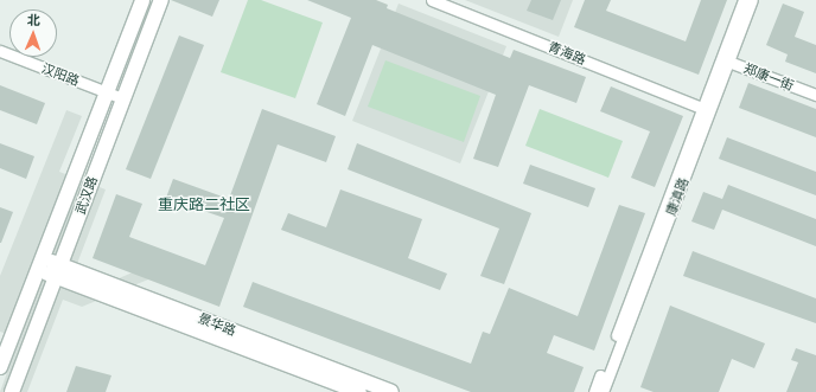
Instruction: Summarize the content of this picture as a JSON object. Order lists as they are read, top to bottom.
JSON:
{
  "streets": {
    "main road": ["武汉路", "景华路"],
    "street": [
      "青海路",
      "汉阳路",
      "郑康一街",
      "康滇路"
    ]
  },
  "crossings": [
    ["青海路", "康滇路"],
    ["汉阳路", "武汉路"],
    ["郑康一街", "康滇路"],
    ["武汉路", "景华路"]
  ],
  "districts": ["重庆路二社区"],
  "north": "top"
}
